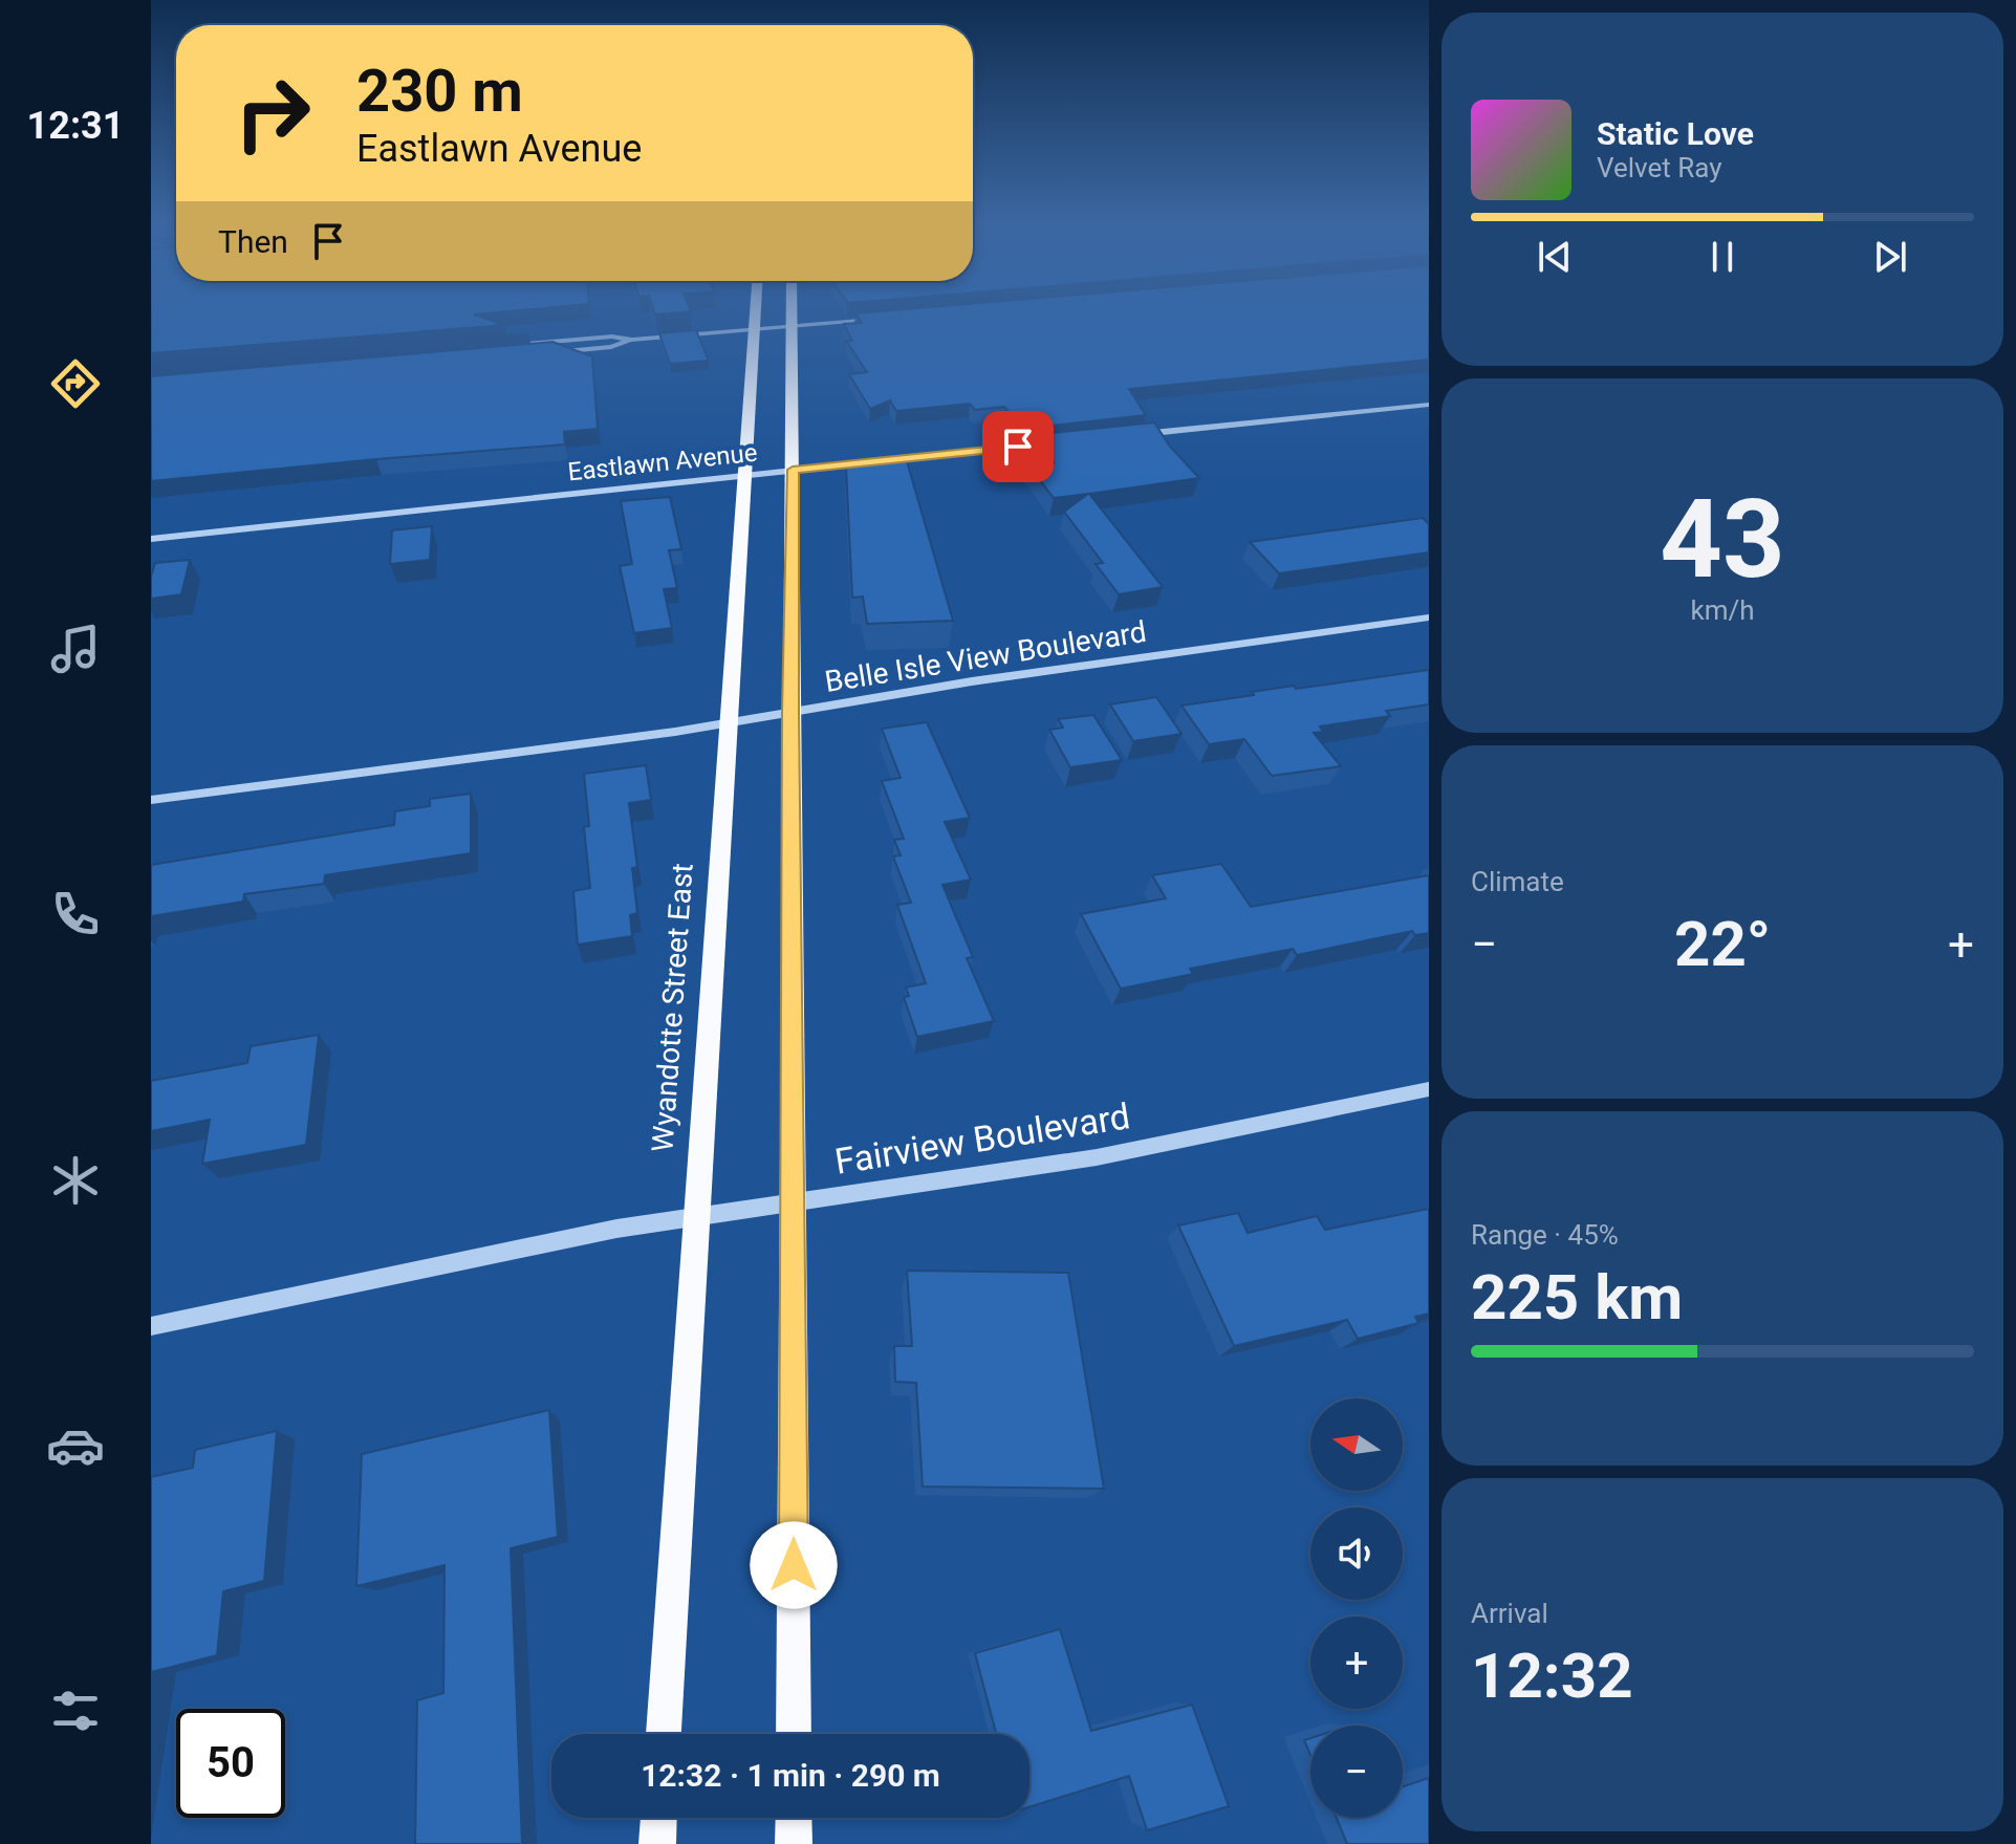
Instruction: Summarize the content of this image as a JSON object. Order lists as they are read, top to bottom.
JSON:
{
  "streets": {
    "main road": ["Wyandotte Street East"],
    "street": ["Eastlawn Avenue", "Belle Isle View Boulevard", "Fairview Boulevard"]
  },
  "crossings": [
    ["Eastlawn Avenue", "Wyandotte Street East"],
    ["Belle Isle View Boulevard", "Wyandotte Street East"],
    ["Wyandotte Street East", "Fairview Boulevard"]
  ],
  "north": "left",
  "page": {
    "tabs": "12:31",
    "turn": ["230 m", "Eastlawn Avenue"],
    "song": ["Static Love", "Velvet Ray"],
    "then": "Then",
    "tile": [
      ["43", "km/h"],
      "Climate",
      ["Range · 45%", "225 km"],
      ["Arrival", "12:32"]
    ],
    "heat": ["−", "22°", "+"],
    "map_buttons": ["+", "−"],
    "limit": "50",
    "trip": "12:32 · 1 min · 290 m"
  }
}
